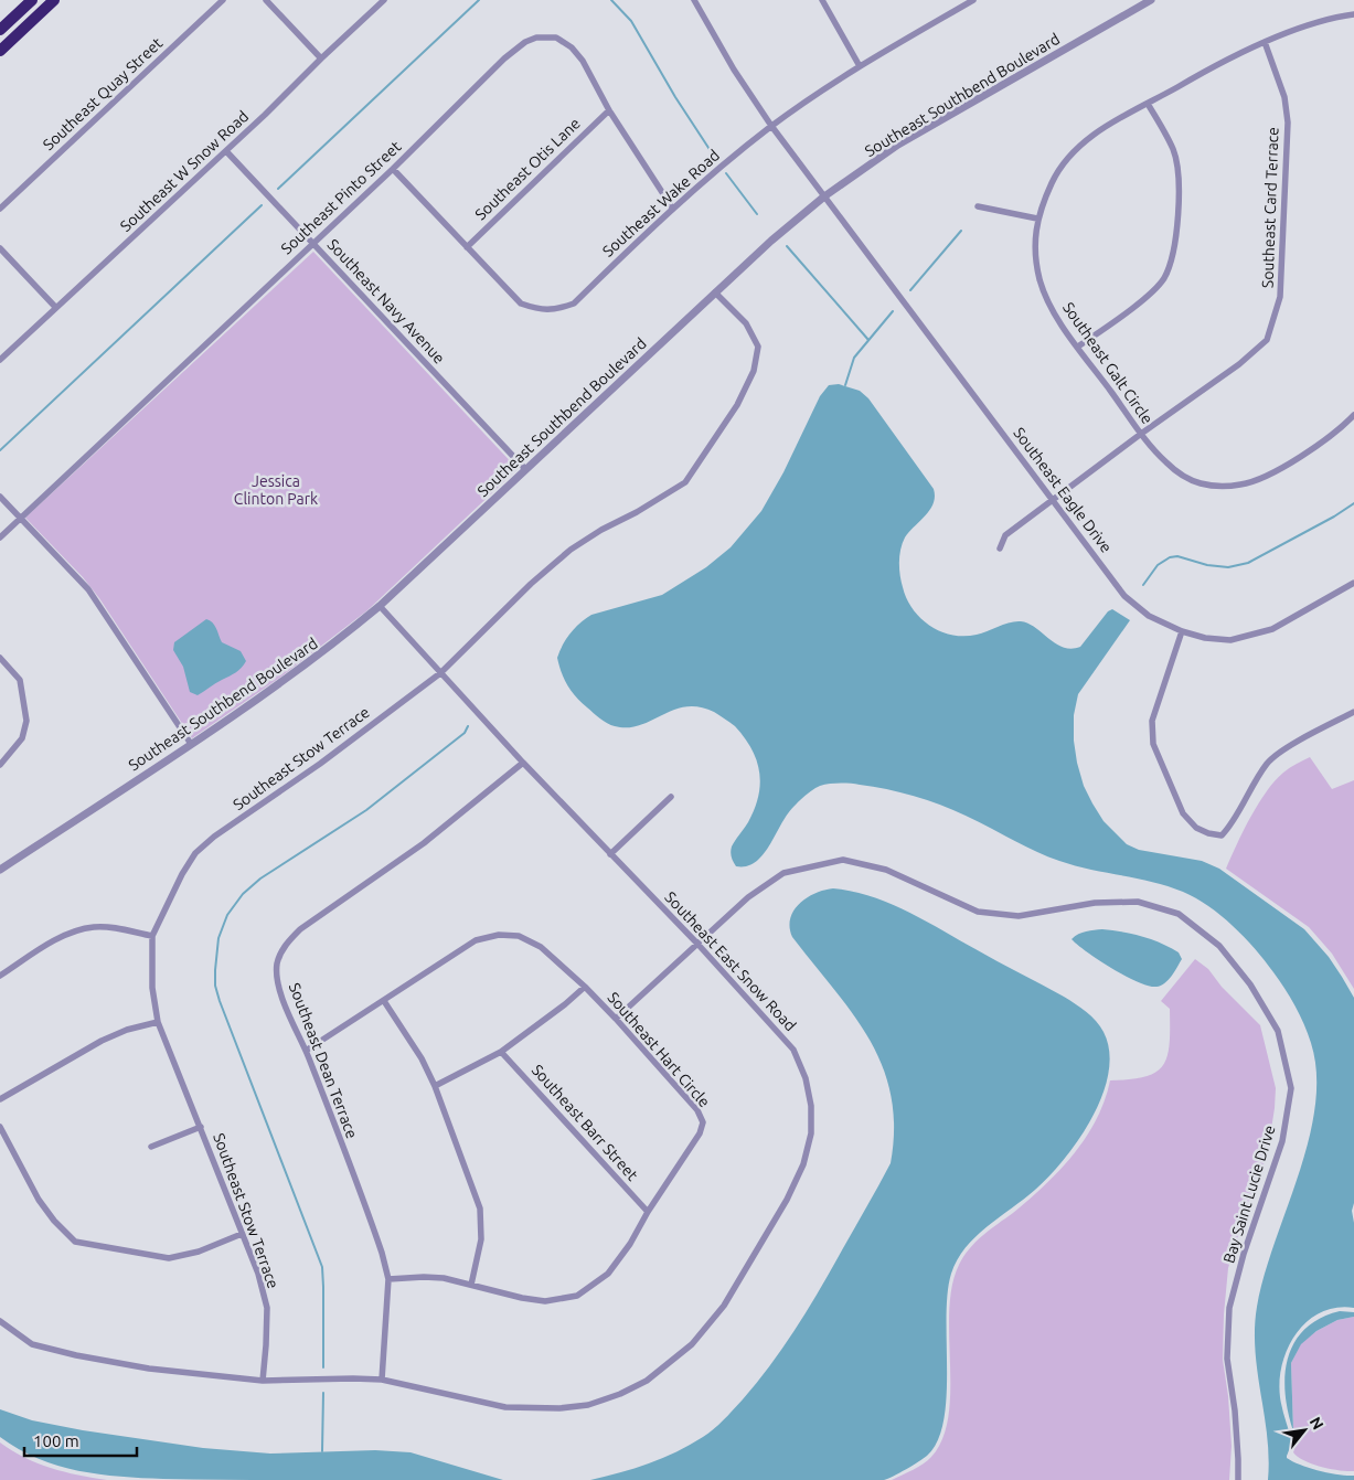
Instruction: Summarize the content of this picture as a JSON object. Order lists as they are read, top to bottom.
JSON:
{
  "streets": {
    "street": [
      "Southeast Quay Street",
      "Southeast Southbend Boulevard",
      "Southeast Otis Lane",
      "Southeast W Snow Road",
      "Southeast Pinto Street",
      "Southeast Wake Road",
      "Southeast Card Terrace",
      "Southeast Navy Avenue",
      "Southeast Galt Circle",
      "Southeast Eagle Drive",
      "Southeast Stow Terrace",
      "Southeast East Snow Road",
      "Southeast Hart Circle",
      "Southeast Dean Terrace",
      "Southeast Barr Street",
      "Bay Saint Lucie Drive"
    ]
  },
  "crossings": [
    ["Southeast Southbend Boulevard", "Southeast Navy Avenue"],
    ["Southeast Southbend Boulevard", "Southeast Eagle Drive"],
    ["Southeast Southbend Boulevard", "Southeast Stow Terrace"],
    ["Southeast Southbend Boulevard", "Southeast East Snow Road"],
    ["Southeast Otis Lane", "Southeast Pinto Street"],
    ["Southeast Otis Lane", "Southeast Wake Road"],
    ["Southeast W Snow Road", "Southeast Navy Avenue"],
    ["Southeast Pinto Street", "Southeast Wake Road"],
    ["Southeast Pinto Street", "Southeast Navy Avenue"],
    ["Southeast Card Terrace", "Southeast Galt Circle"],
    ["Southeast Card Terrace", "Southeast Eagle Drive"],
    ["Southeast Stow Terrace", "Southeast East Snow Road"],
    ["Southeast East Snow Road", "Southeast Dean Terrace"],
    ["Southeast East Snow Road", "Bay Saint Lucie Drive"],
    ["Southeast Hart Circle", "Southeast Dean Terrace"],
    ["Southeast Hart Circle", "Southeast Barr Street"],
    ["Southeast Hart Circle", "Bay Saint Lucie Drive"]
  ],
  "parks": ["Jessica Clinton Park"],
  "scale_bar": "100 m",
  "north": "top right"
}
